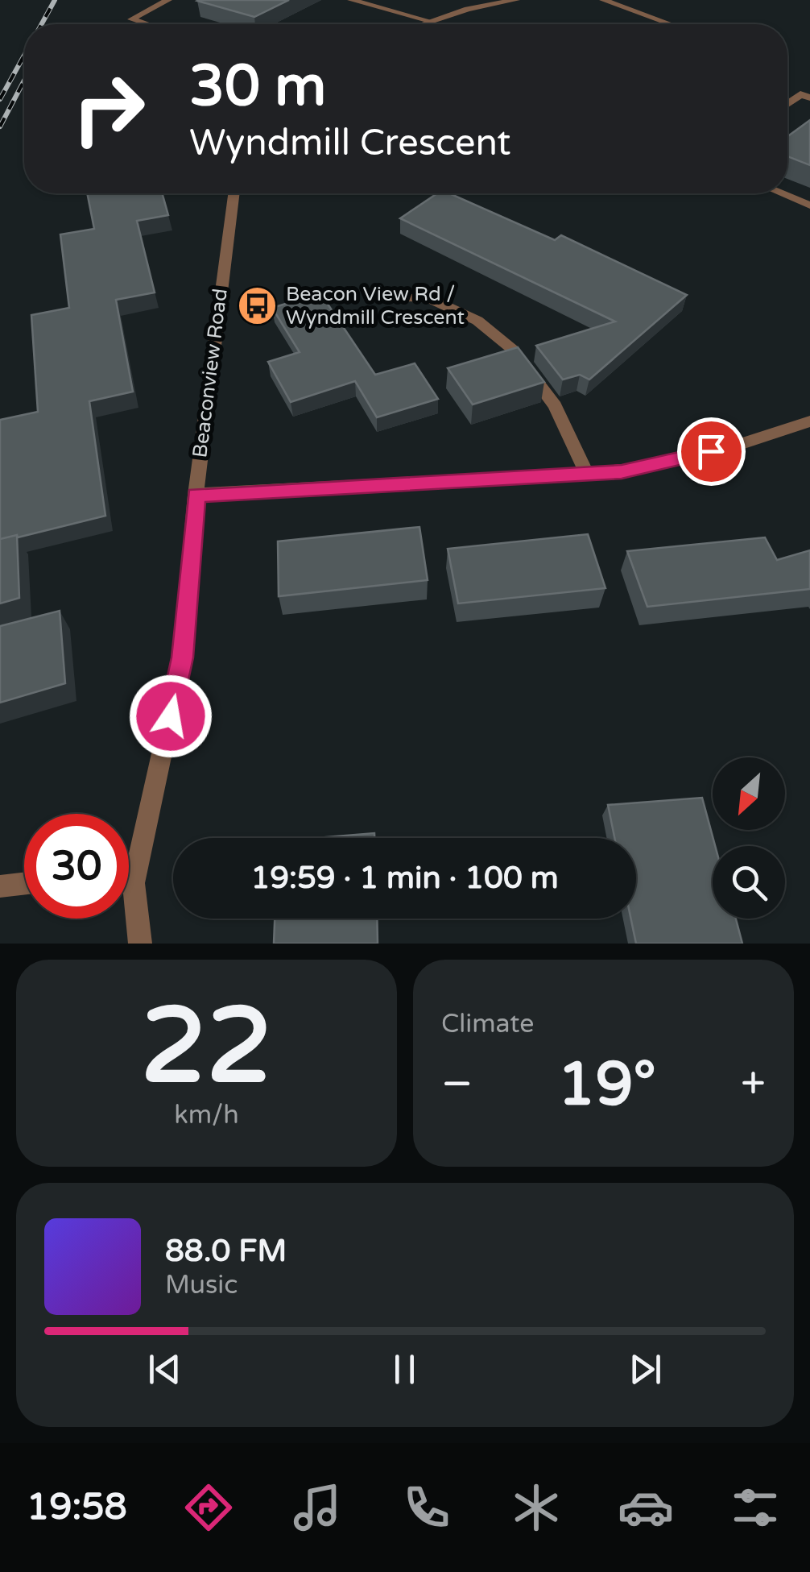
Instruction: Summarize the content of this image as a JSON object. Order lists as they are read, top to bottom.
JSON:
{
  "streets": {
    "street": ["Beaconview Road"]
  },
  "places": {
    "bus stop": ["Beacon View Rd / Wyndmill Crescent"]
  },
  "north": "bottom left",
  "page": {
    "turn": ["30 m", "Wyndmill Crescent"],
    "limit": "30",
    "trip": "19:59 · 1 min · 100 m",
    "tile": [
      ["22", "km/h"],
      "Climate"
    ],
    "heat": ["−", "19°", "+"],
    "song": ["88.0 FM", "Music"],
    "tabs": "19:58"
  }
}
